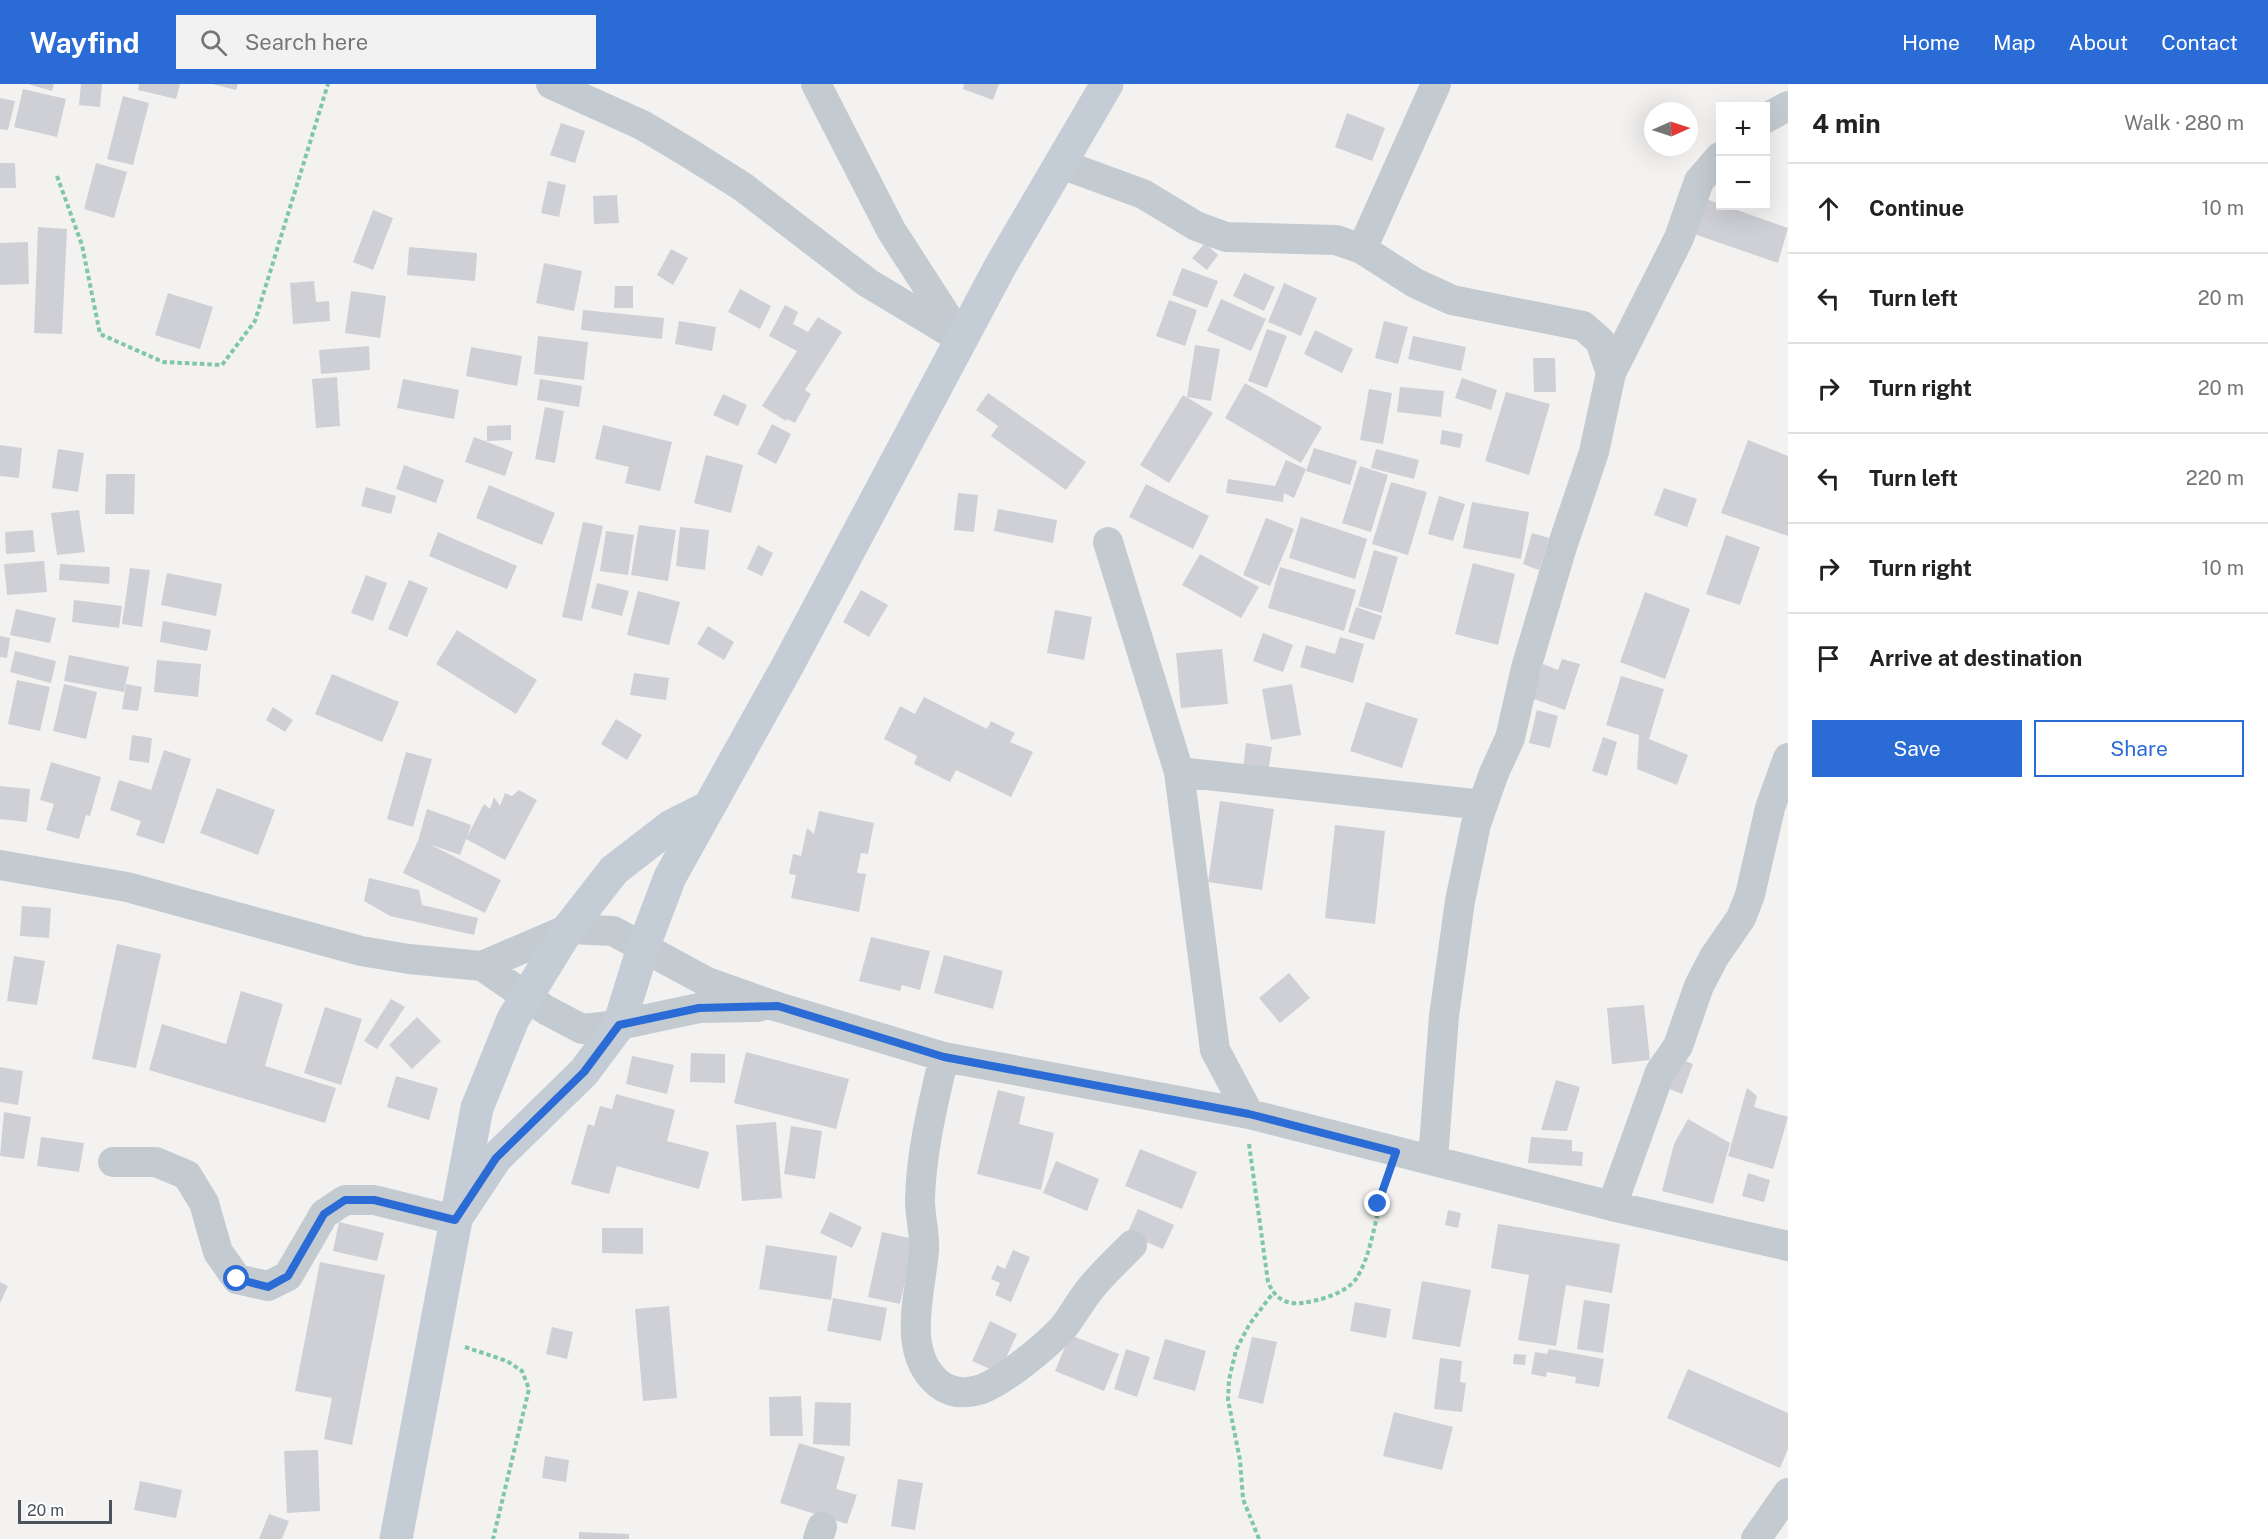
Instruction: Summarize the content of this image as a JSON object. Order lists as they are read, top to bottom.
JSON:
{
  "scale_bar": "20 m",
  "north": "right",
  "page": {
    "header": "Wayfind",
    "search": "Search here",
    "nav": [
      "Home",
      "Map",
      "About",
      "Contact"
    ],
    "heading": ["4 min", "Walk · 280 m"],
    "map_buttons": ["+", "−"],
    "list": [
      ["Continue", "10 m"],
      ["Turn left", "20 m"],
      ["Turn right", "20 m"],
      ["Turn left", "220 m"],
      ["Turn right", "10 m"],
      "Arrive at destination"
    ],
    "buttons": ["Save", "Share"],
    "scale": "20 m"
  }
}
